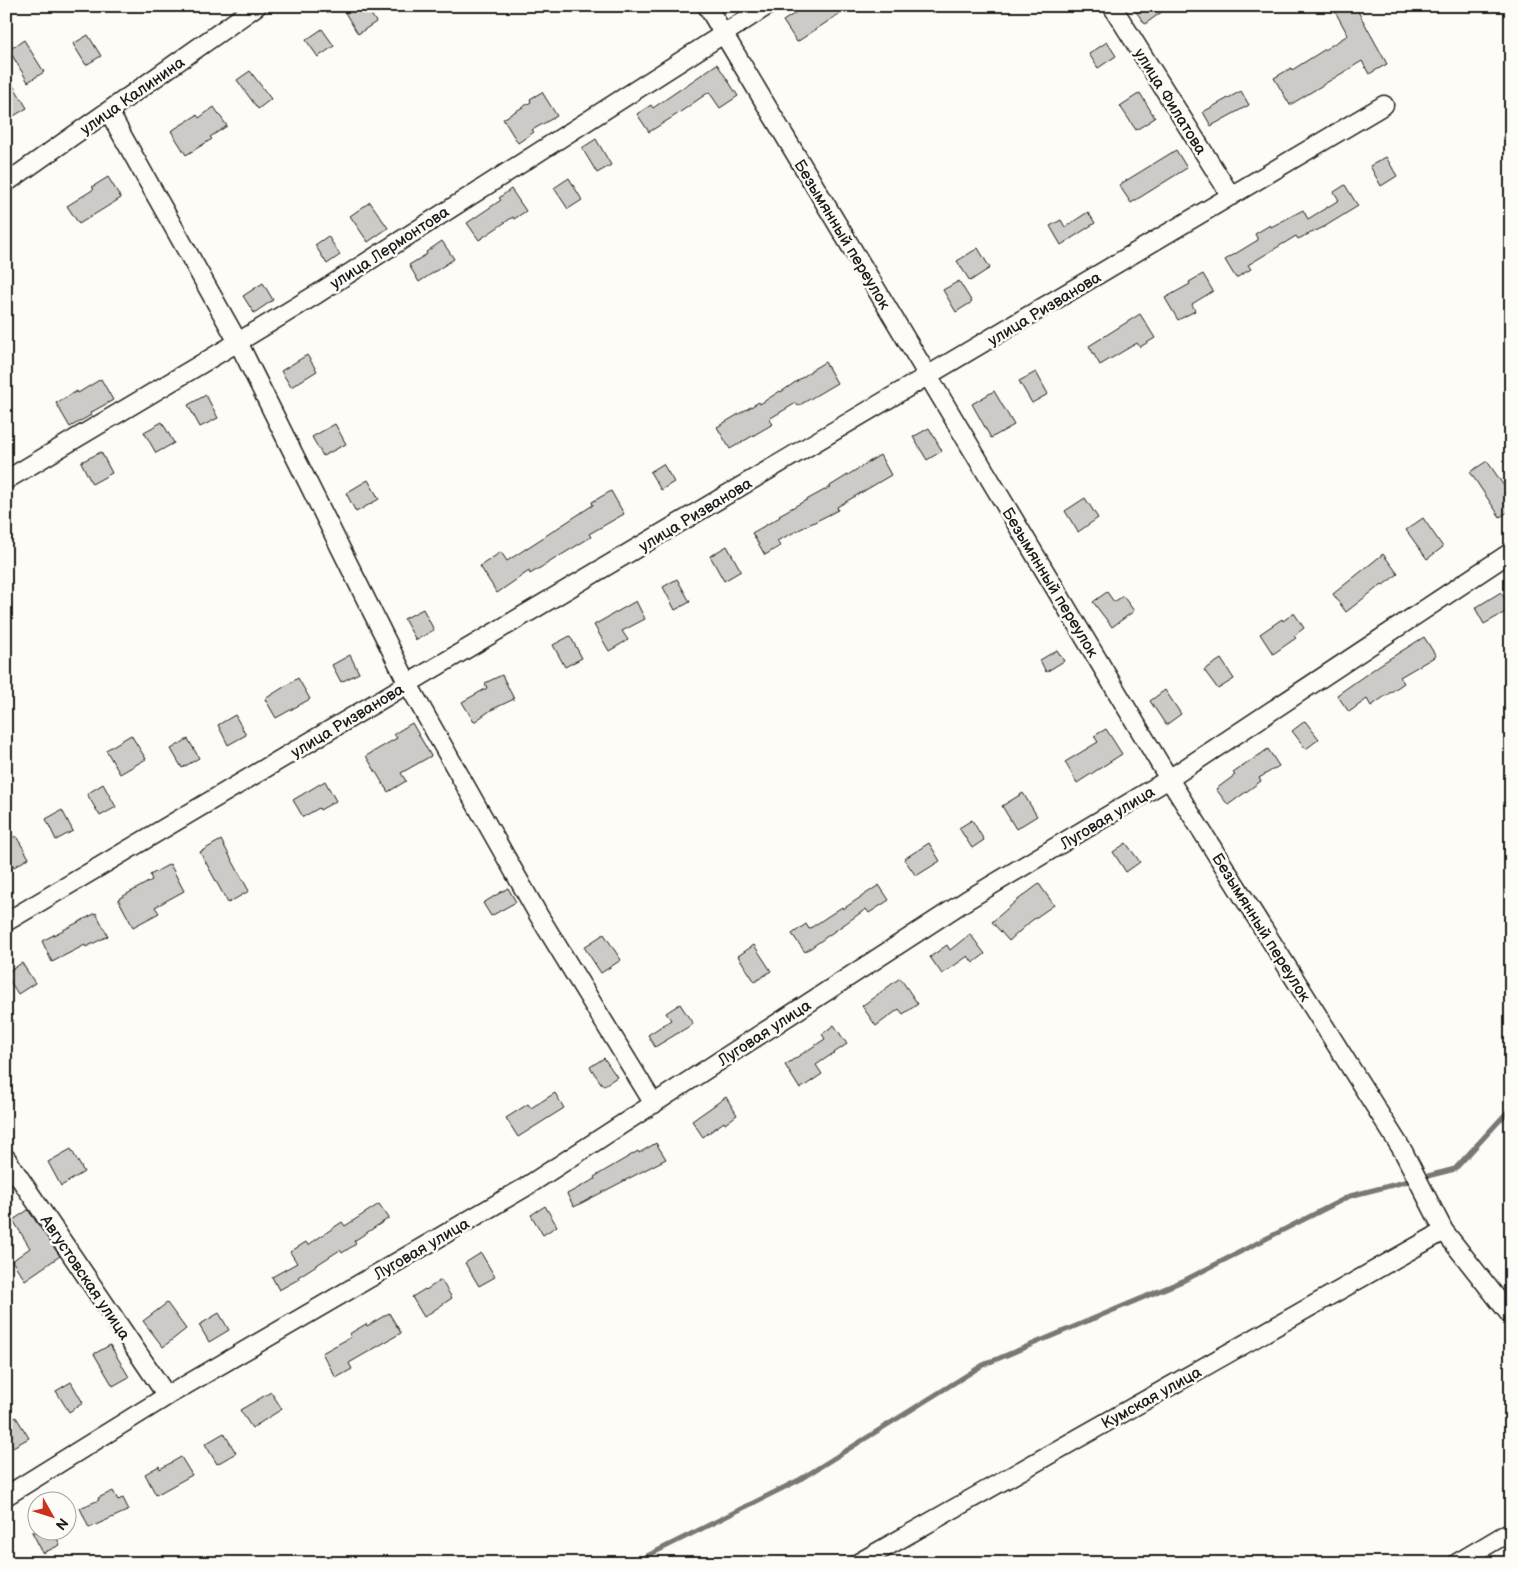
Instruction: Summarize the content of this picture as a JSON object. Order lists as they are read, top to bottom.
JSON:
{
  "streets": {
    "street": [
      "улица Калинина",
      "улица Филатова",
      "Безымянный переулок",
      "улица Лермонтова",
      "улица Ризванова",
      "Луговая улица",
      "Августовская улица",
      "Кумская улица"
    ]
  },
  "crossings": [
    ["улица Филатова", "улица Ризванова"],
    ["Безымянный переулок", "улица Лермонтова"],
    ["Безымянный переулок", "улица Ризванова"],
    ["Безымянный переулок", "Луговая улица"],
    ["Безымянный переулок", "Кумская улица"],
    ["Луговая улица", "Августовская улица"]
  ],
  "north": "bottom right"
}
